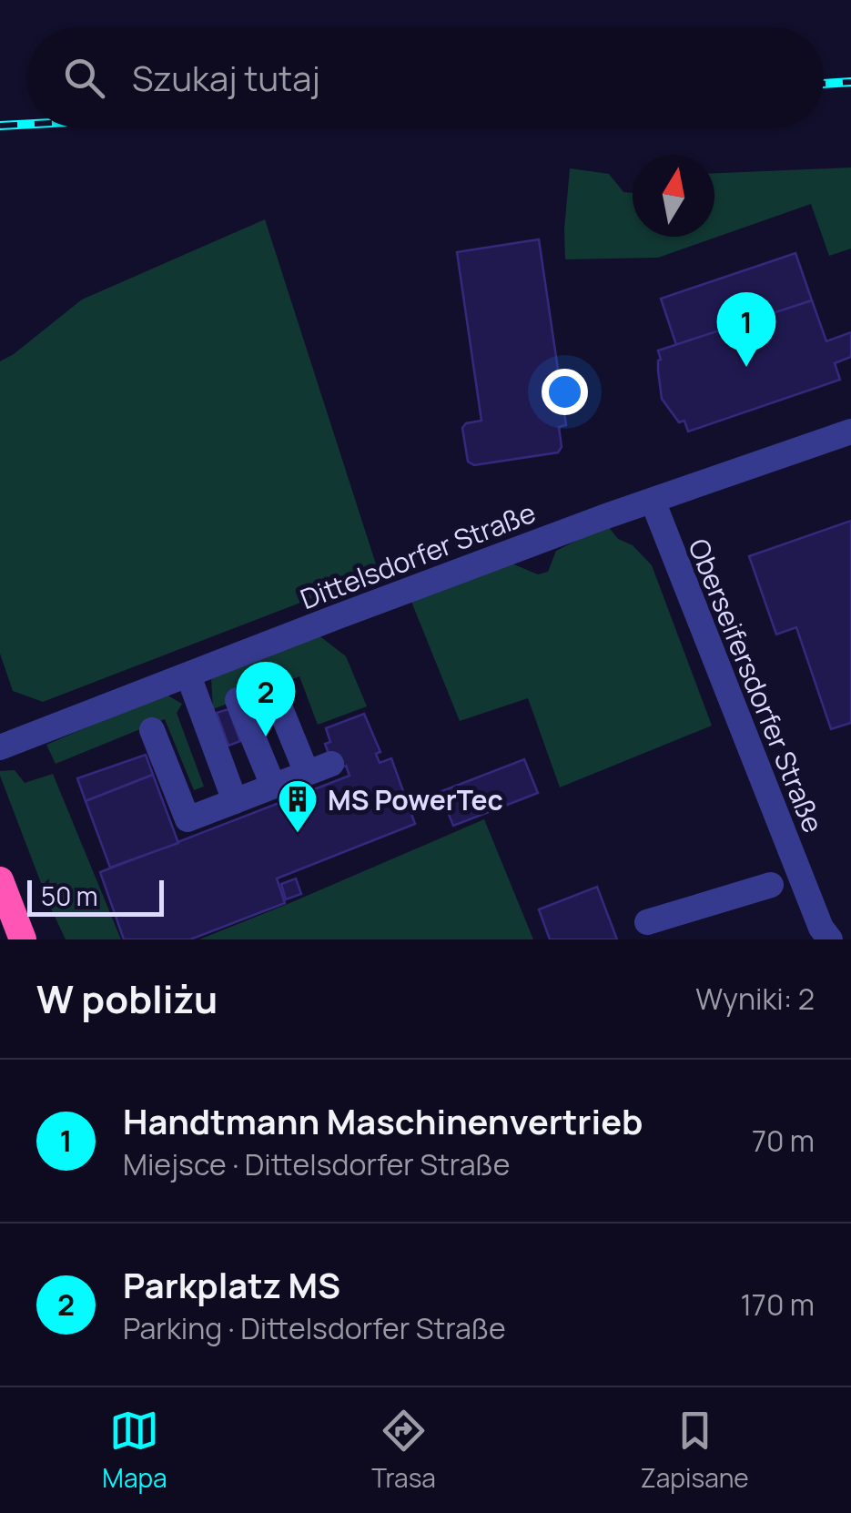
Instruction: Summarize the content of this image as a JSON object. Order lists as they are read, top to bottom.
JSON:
{
  "streets": {
    "street": ["Dittelsdorfer Straße", "Oberseifersdorfer Straße"]
  },
  "crossings": [
    ["Dittelsdorfer Straße", "Oberseifersdorfer Straße"]
  ],
  "places": {
    "building": ["MS PowerTec"]
  },
  "scale_bar": "50 m",
  "north": "top",
  "page": {
    "search": "Szukaj tutaj",
    "pins": ["1", "2"],
    "scale": "50 m",
    "heading": ["W pobliżu", "Wyniki: 2"],
    "list": [
      {
        "mark": "1",
        "name": "Handtmann Maschinenvertrieb",
        "note": "Miejsce · Dittelsdorfer Straße",
        "value": "70 m"
      },
      {
        "mark": "2",
        "name": "Parkplatz MS",
        "note": "Parking · Dittelsdorfer Straße",
        "value": "170 m"
      }
    ],
    "nav": ["Mapa", "Trasa", "Zapisane"]
  }
}
